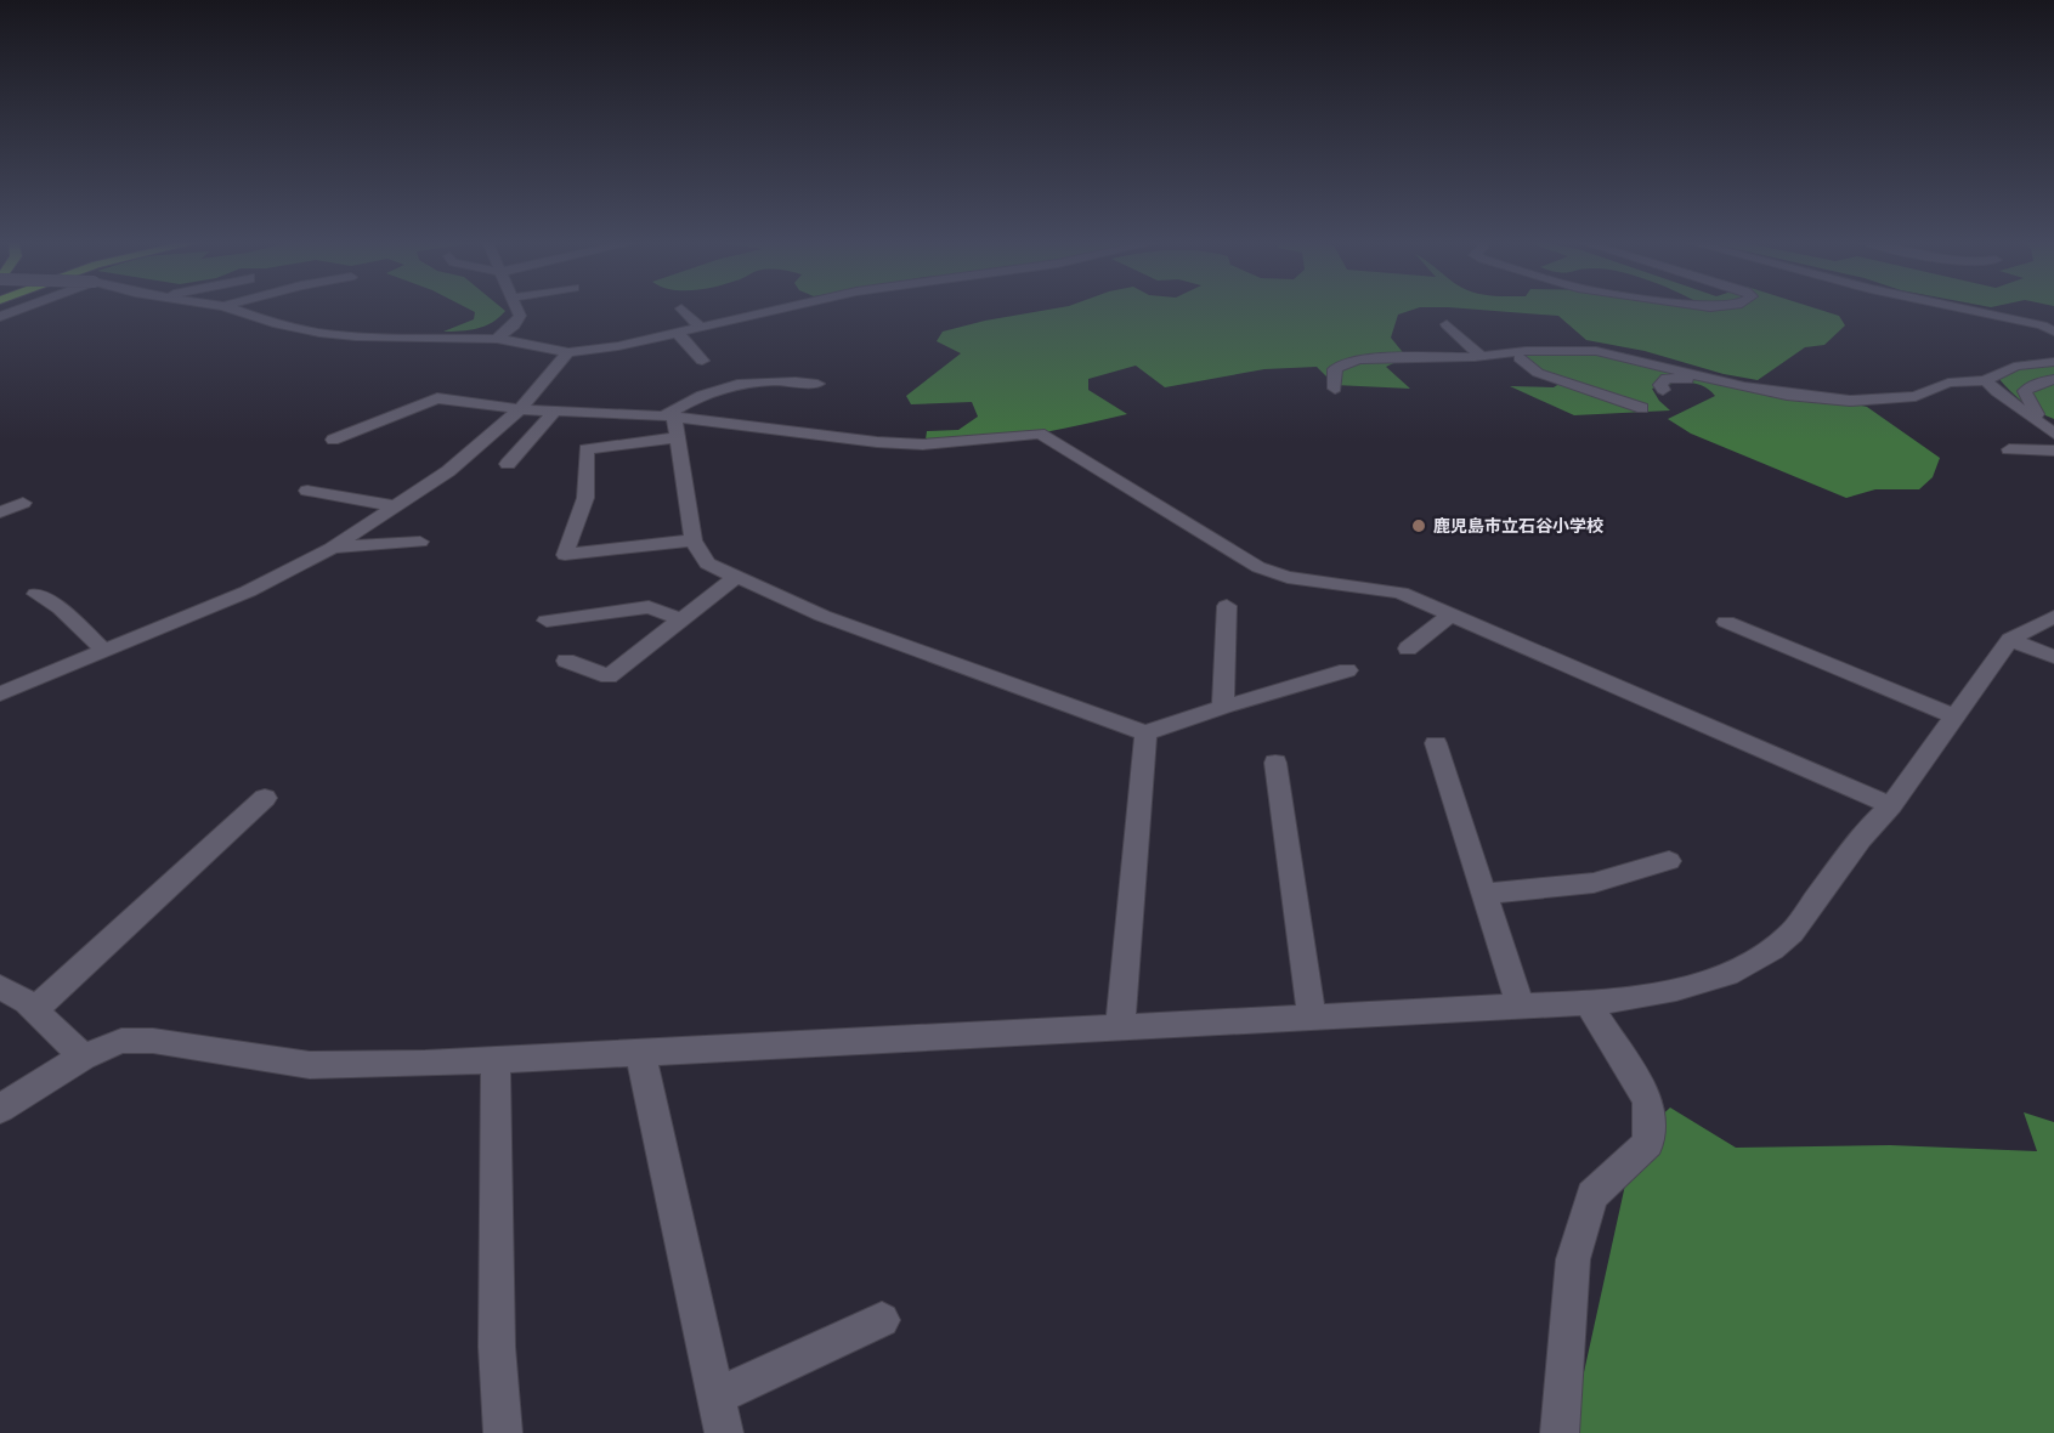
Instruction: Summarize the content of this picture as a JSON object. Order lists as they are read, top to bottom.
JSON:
{
  "places": ["鹿児島市立石谷小学校"]
}
